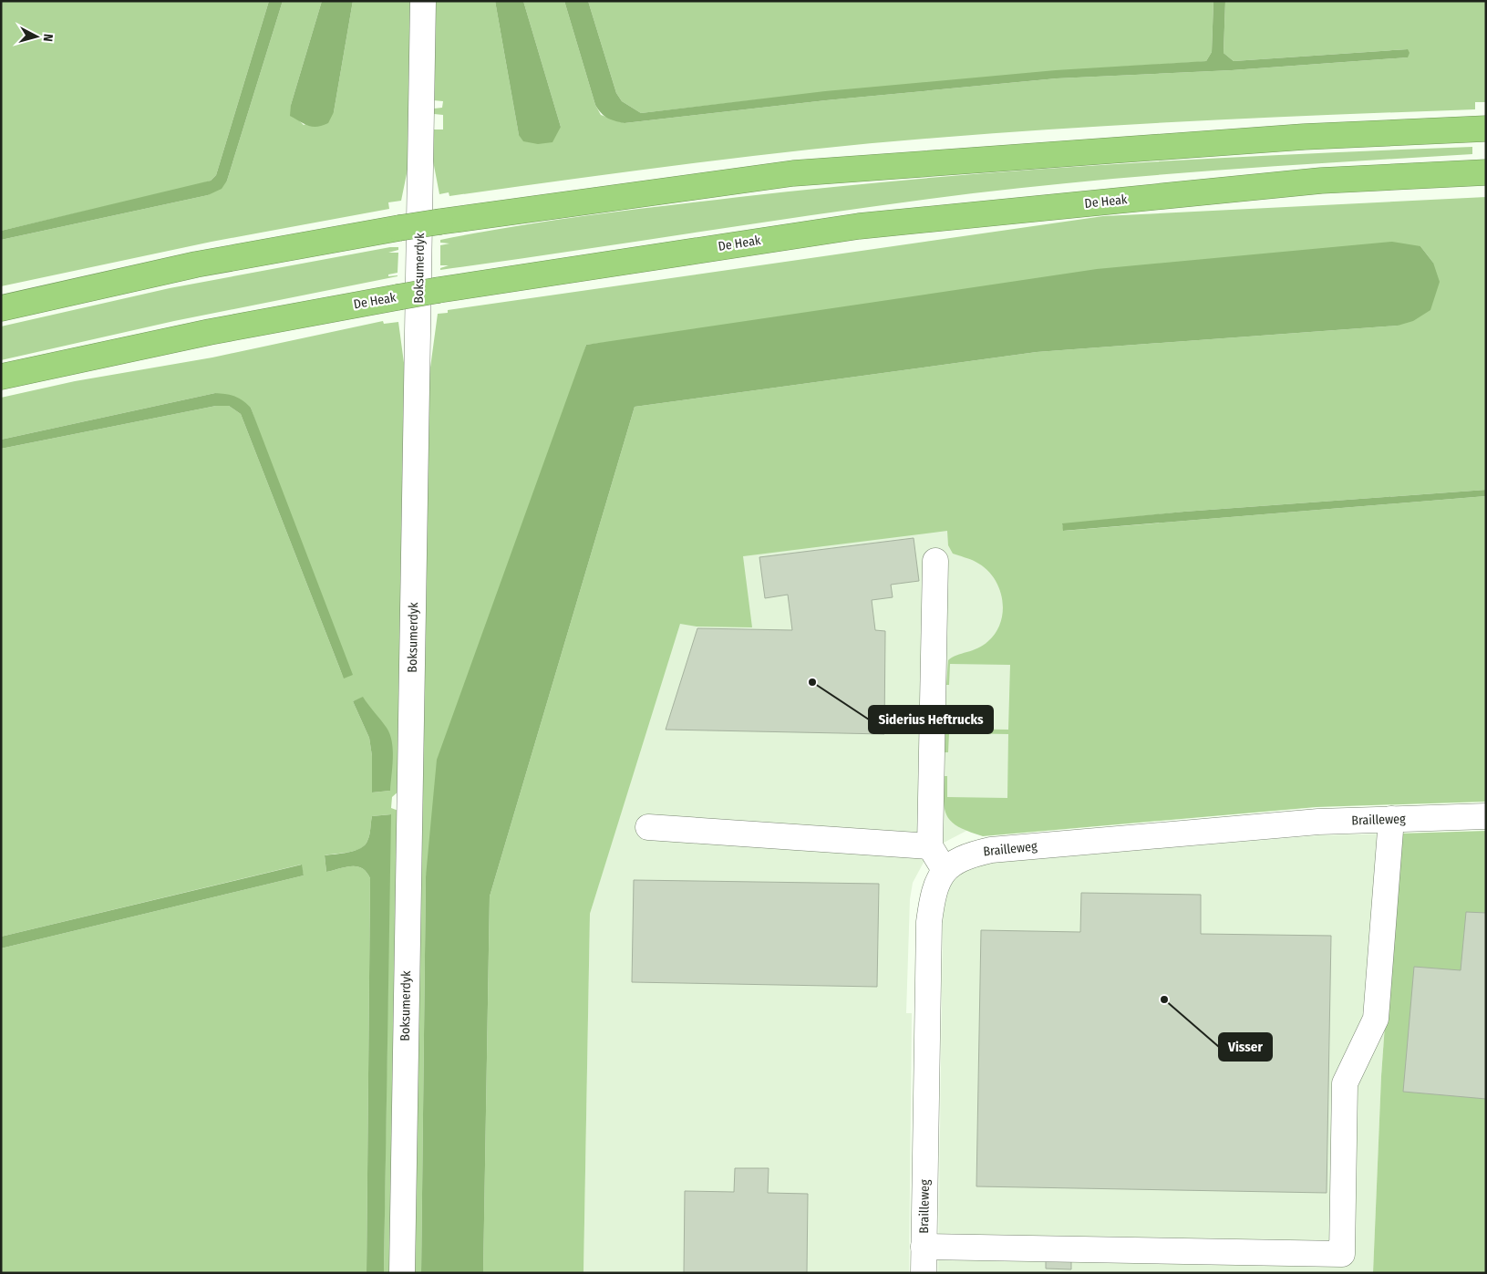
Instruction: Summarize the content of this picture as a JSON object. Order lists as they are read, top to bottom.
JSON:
{
  "streets": {
    "highway": ["De Heak"],
    "street": ["Boksumerdyk", "Brailleweg"]
  },
  "places": ["Siderius Heftrucks", "Visser"],
  "north": "right"
}
